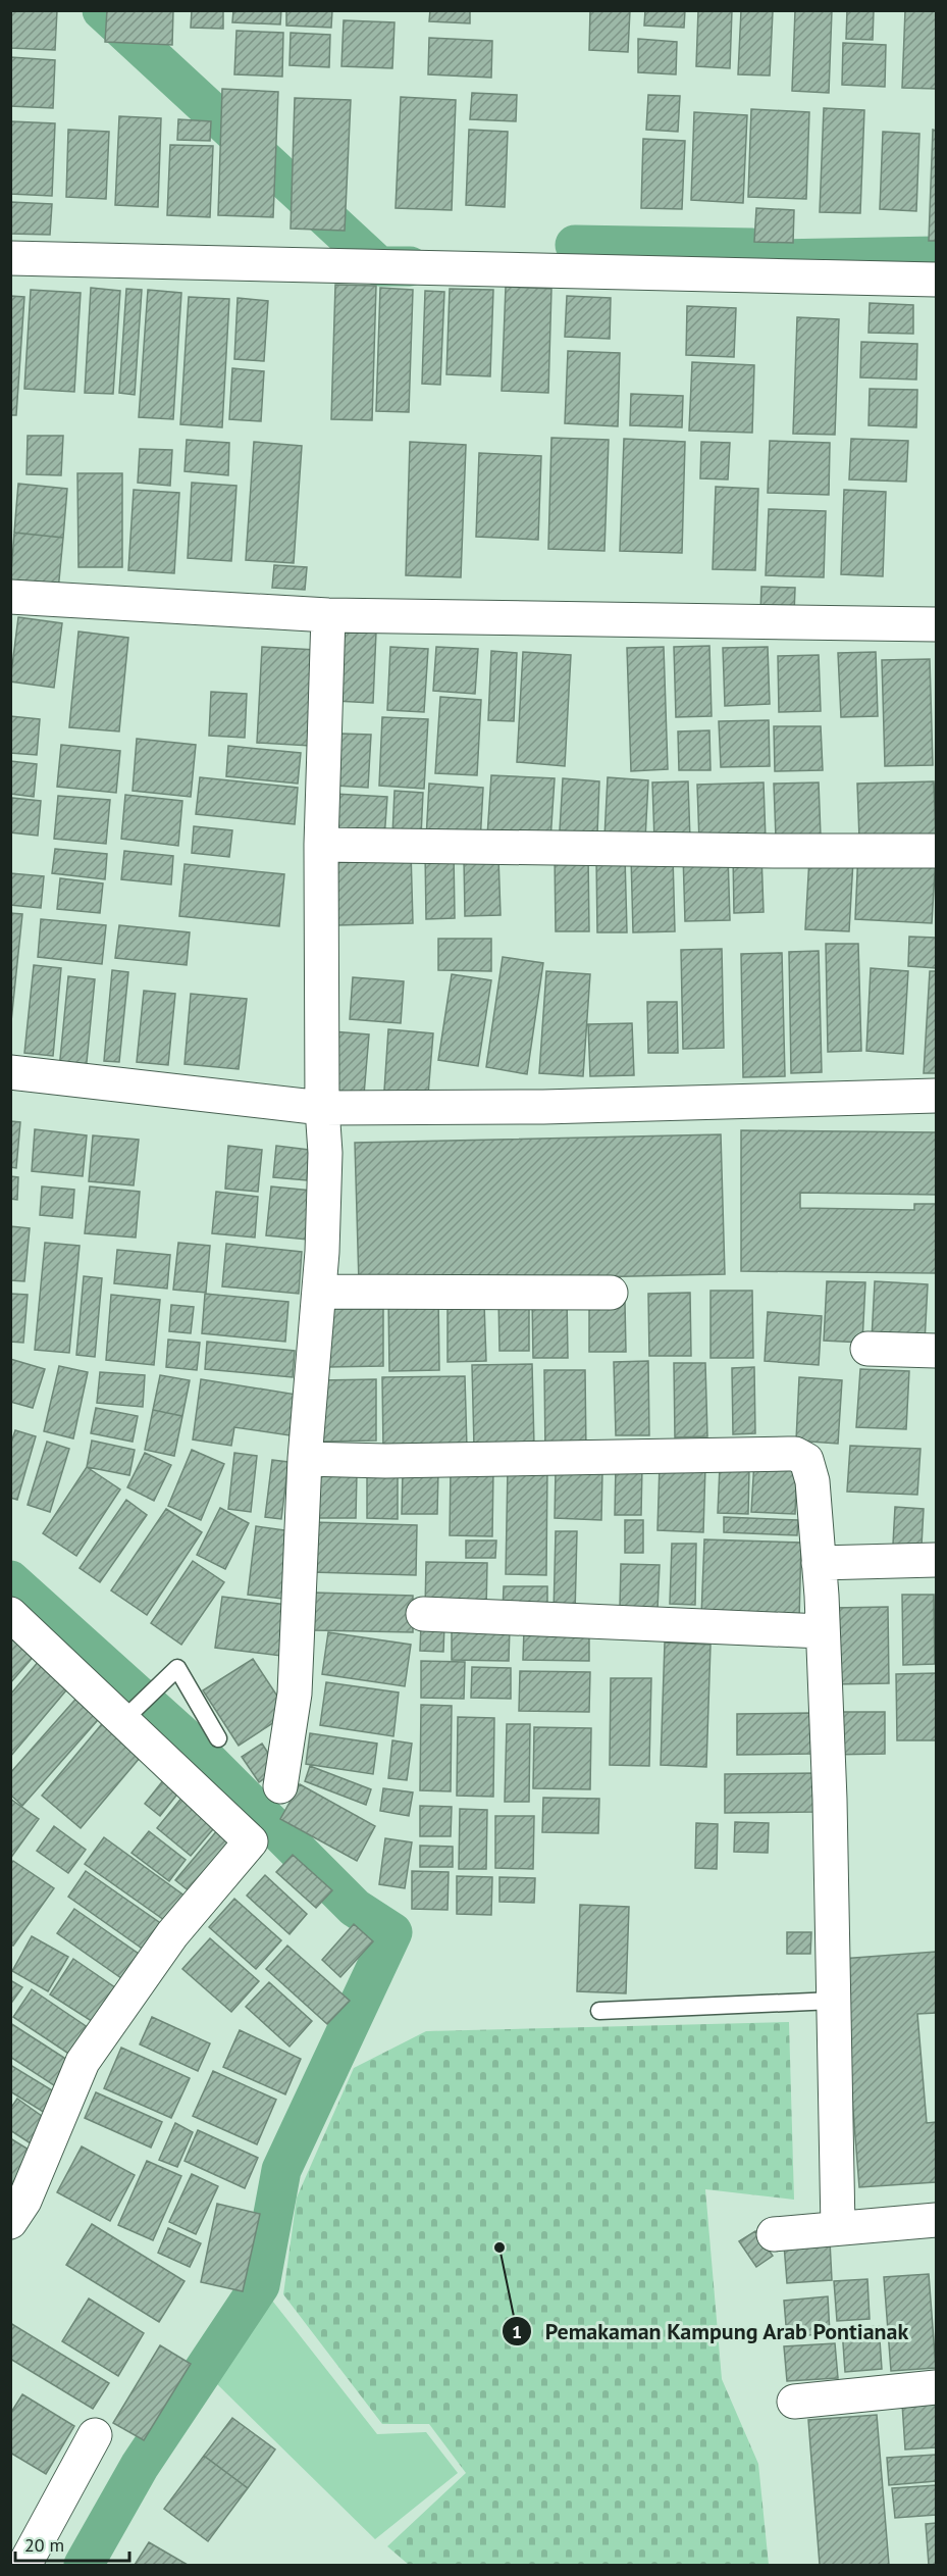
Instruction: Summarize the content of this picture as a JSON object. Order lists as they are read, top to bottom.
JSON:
{
  "places": ["Pemakaman Kampung Arab Pontianak"],
  "scale_bar": "20 m"
}
